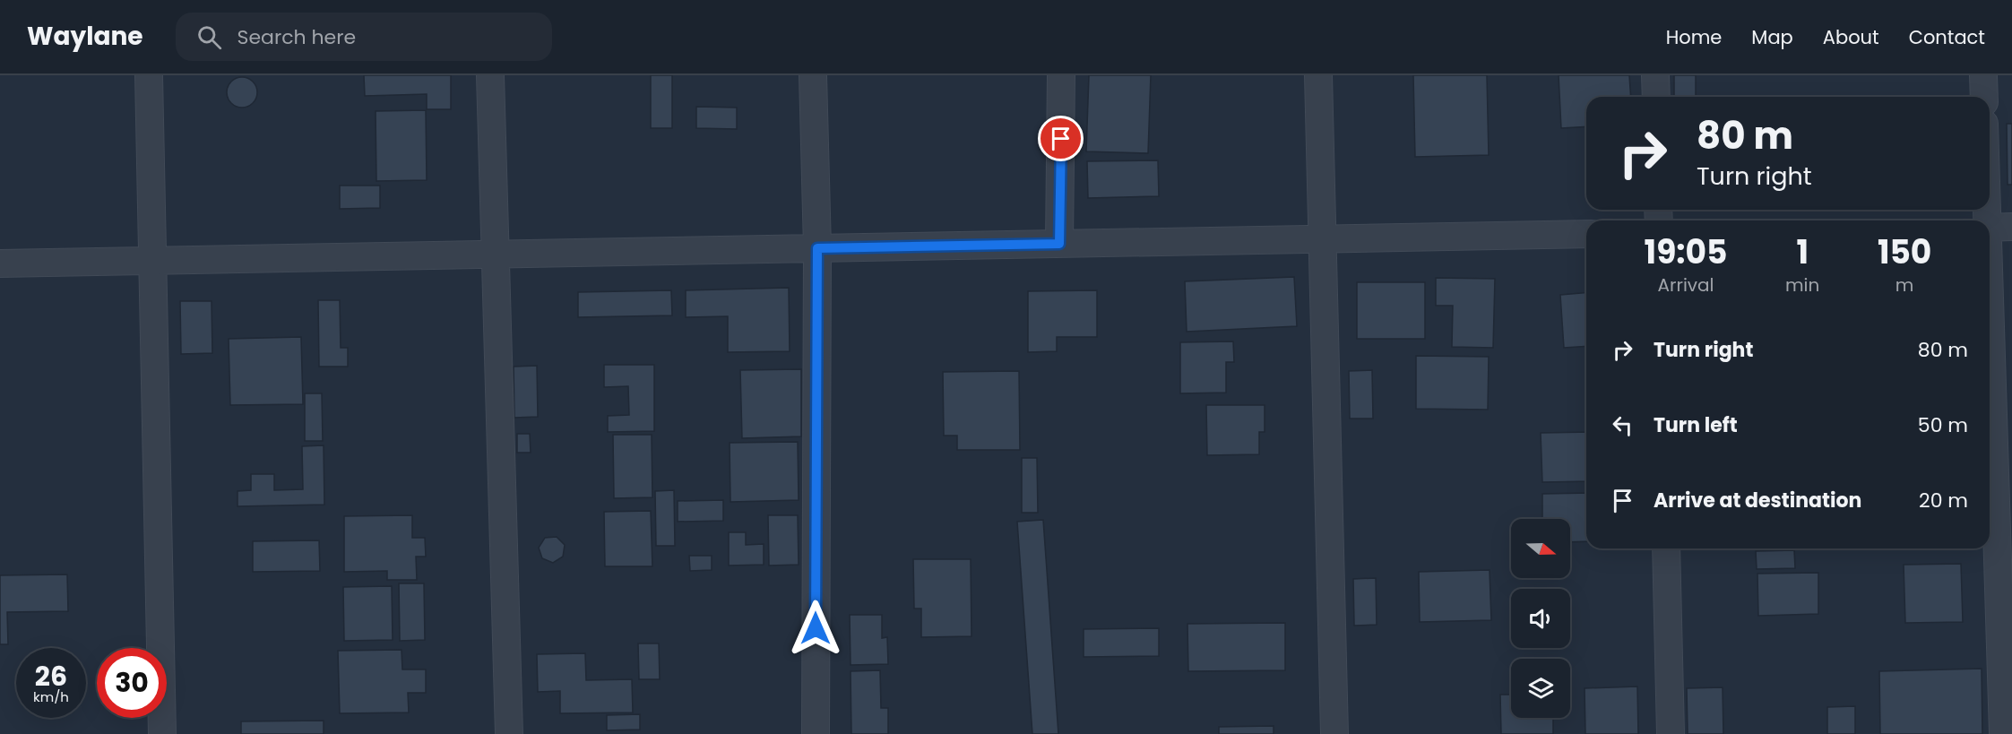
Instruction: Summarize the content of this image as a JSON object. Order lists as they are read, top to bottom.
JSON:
{
  "north": "right",
  "page": {
    "header": "Waylane",
    "search": "Search here",
    "nav": [
      "Home",
      "Map",
      "About",
      "Contact"
    ],
    "turn": ["80 m", "Turn right"],
    "eta": [
      "19:05",
      "Arrival",
      "1",
      "min",
      "150",
      "m"
    ],
    "list": [
      {
        "name": "Turn right",
        "value": "80 m"
      },
      {
        "name": "Turn left",
        "value": "50 m"
      },
      {
        "name": "Arrive at destination",
        "value": "20 m"
      }
    ],
    "speed": "26 km/h",
    "limit": "30"
  }
}
